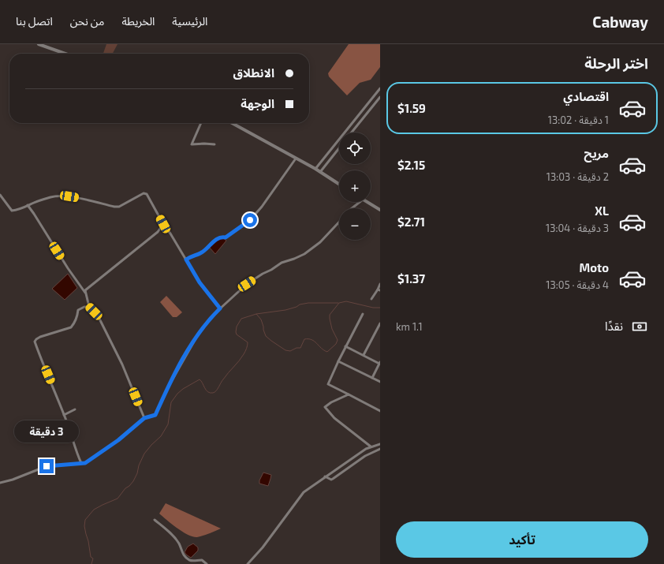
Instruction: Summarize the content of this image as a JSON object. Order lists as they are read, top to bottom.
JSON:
{
  "page": {
    "header": "Cabway",
    "nav": [
      "الرئيسية",
      "الخريطة",
      "من نحن",
      "اتصل بنا"
    ],
    "heading": "اختر الرحلة",
    "banner": ["الانطلاق", "الوجهة"],
    "list": [
      {
        "name": "اقتصادي",
        "note": "1 دقيقة · 13:02",
        "value": "$1.59"
      },
      {
        "name": "مريح",
        "note": "2 دقيقة · 13:03",
        "value": "$2.15"
      },
      {
        "name": "XL",
        "note": "3 دقيقة · 13:04",
        "value": "$2.71"
      },
      {
        "name": "Moto",
        "note": "4 دقيقة · 13:05",
        "value": "$1.37"
      }
    ],
    "map_buttons": ["+", "−"],
    "pay": ["نقدًا", "1.1 km"],
    "bubble": "3 دقيقة",
    "buttons": "تأكيد"
  }
}
